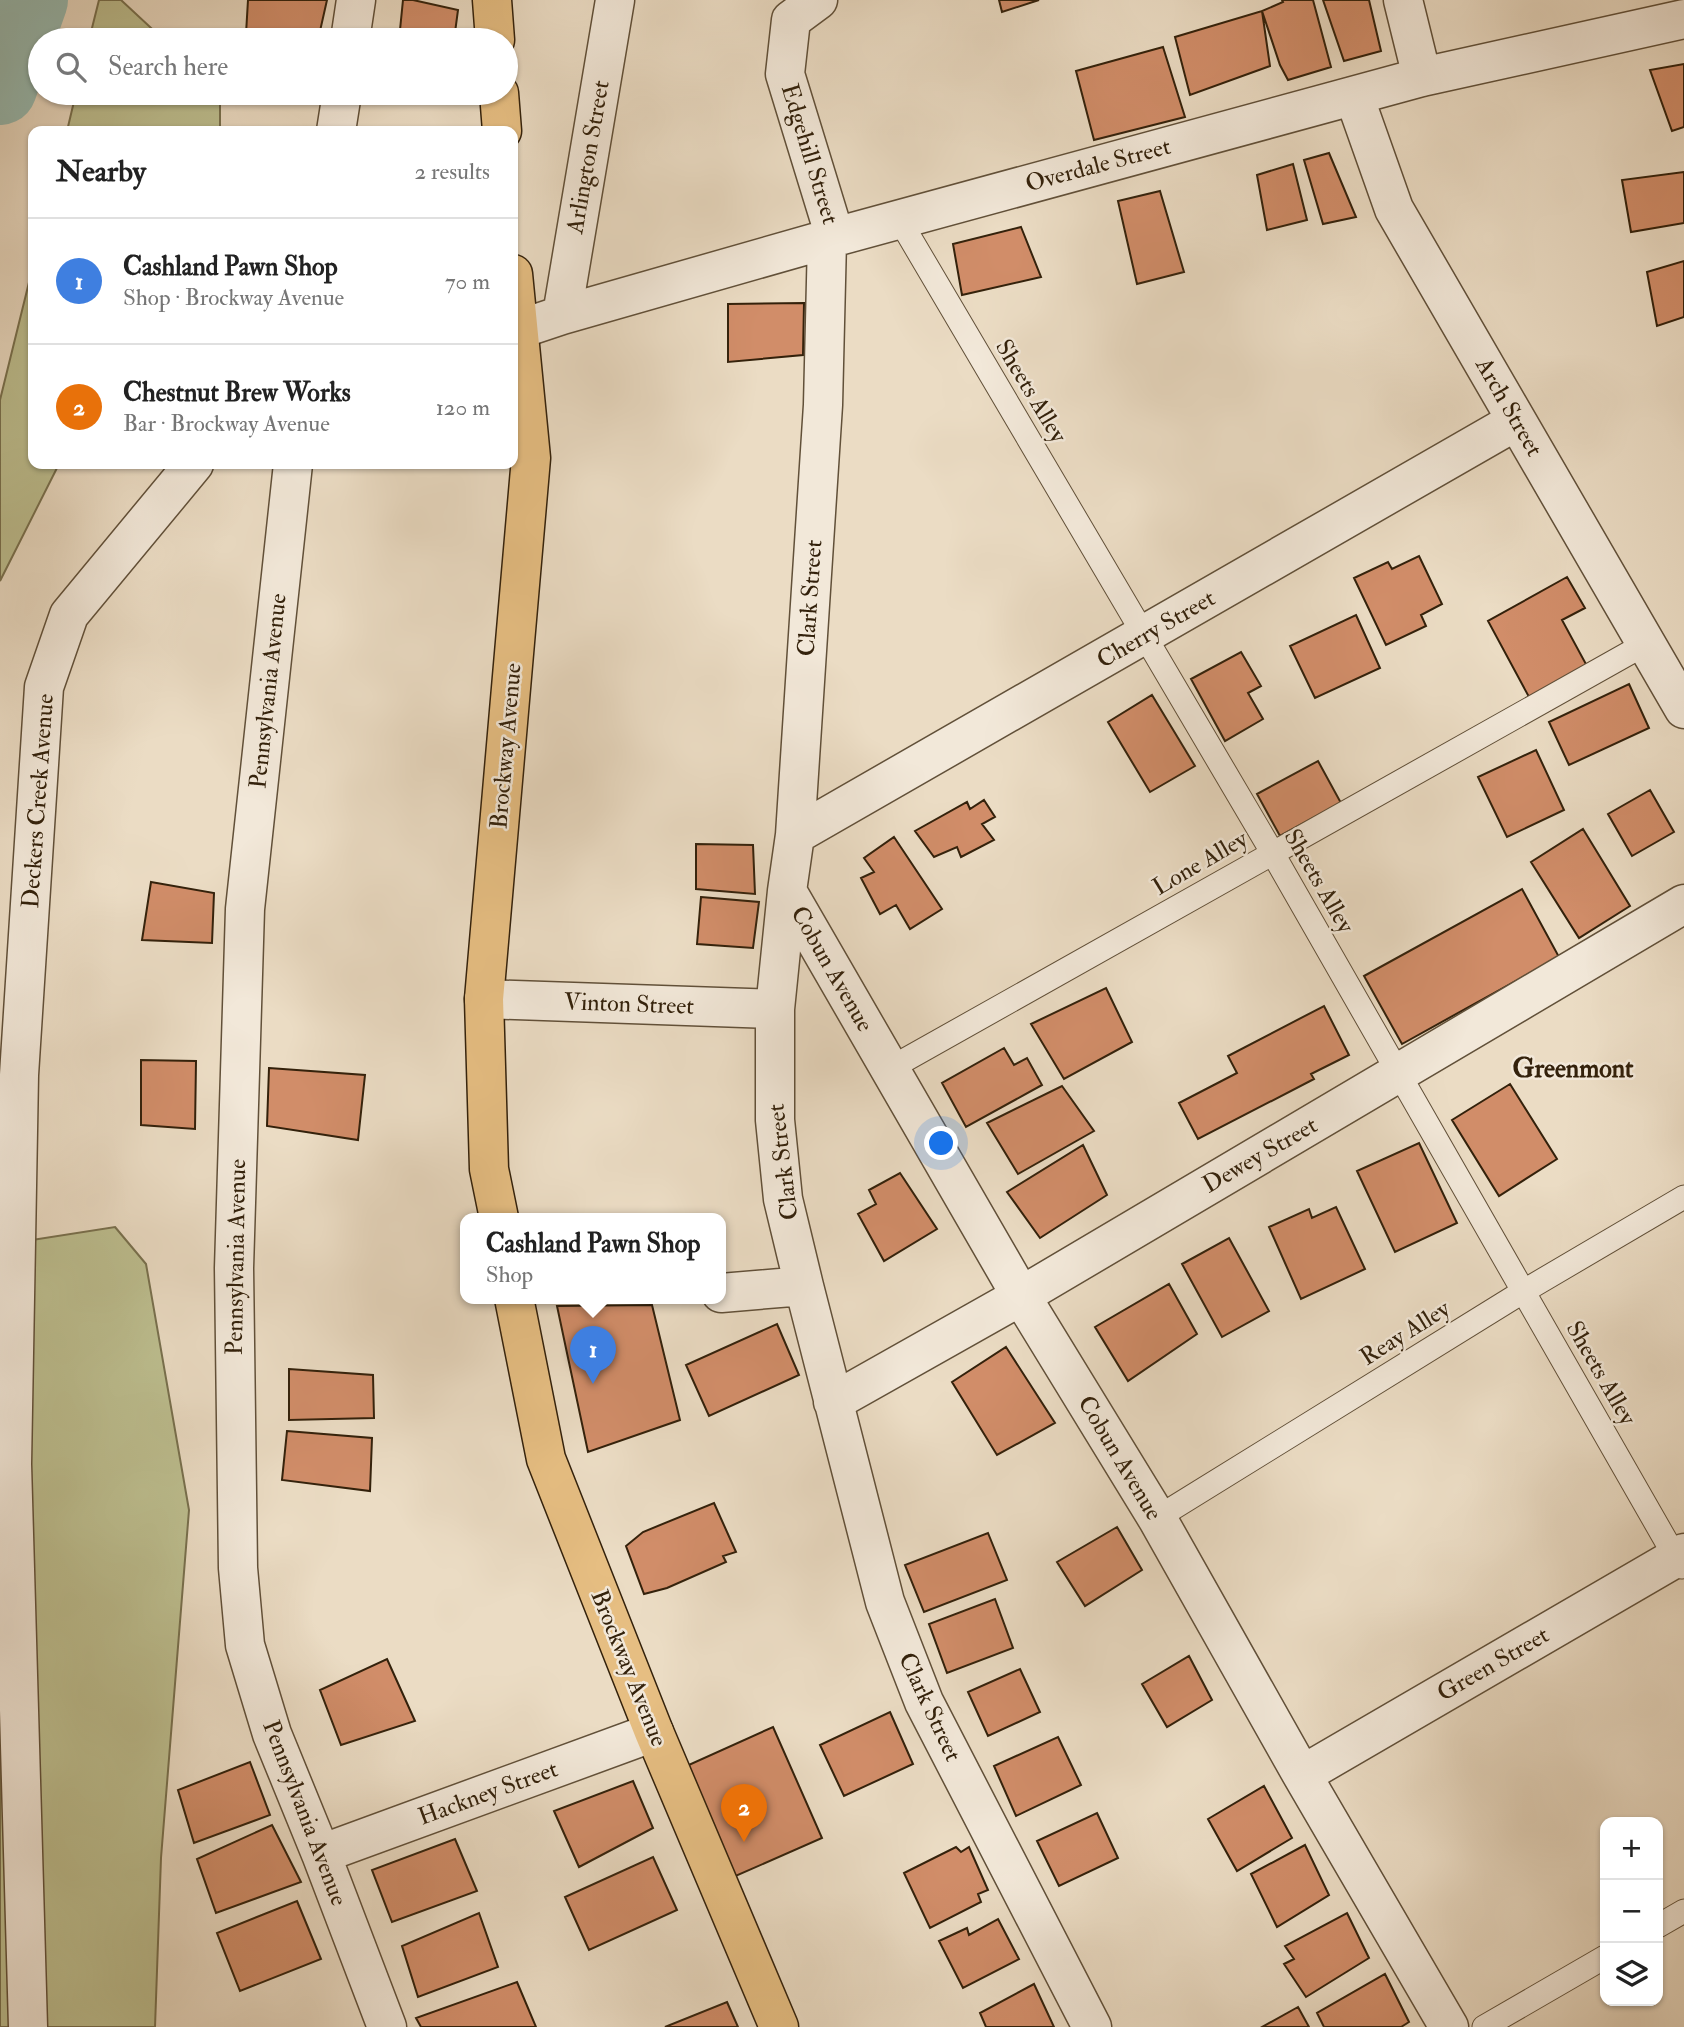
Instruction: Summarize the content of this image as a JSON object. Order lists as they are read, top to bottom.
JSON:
{
  "streets": {
    "main road": ["Brockway Avenue"],
    "street": [
      "Edgehill Street",
      "Arlington Street",
      "Overdale Street",
      "Arch Street",
      "Clark Street",
      "Cherry Street",
      "Pennsylvania Avenue",
      "Deckers Creek Avenue",
      "Cobun Avenue",
      "Vinton Street",
      "Dewey Street",
      "Green Street",
      "Hackney Street"
    ],
    "lane": ["Sheets Alley", "Lone Alley", "Reay Alley"]
  },
  "crossings": [
    ["Edgehill Street", "Overdale Street"],
    ["Edgehill Street", "Clark Street"],
    ["Arlington Street", "Overdale Street"],
    ["Overdale Street", "Sheets Alley"],
    ["Overdale Street", "Arch Street"],
    ["Overdale Street", "Clark Street"],
    ["Sheets Alley", "Cherry Street"],
    ["Sheets Alley", "Lone Alley"],
    ["Sheets Alley", "Dewey Street"],
    ["Sheets Alley", "Reay Alley"],
    ["Sheets Alley", "Green Street"],
    ["Arch Street", "Cherry Street"],
    ["Arch Street", "Lone Alley"],
    ["Clark Street", "Cherry Street"],
    ["Clark Street", "Cobun Avenue"],
    ["Clark Street", "Vinton Street"],
    ["Clark Street", "Dewey Street"],
    ["Pennsylvania Avenue", "Hackney Street"],
    ["Brockway Avenue", "Vinton Street"],
    ["Brockway Avenue", "Hackney Street"],
    ["Lone Alley", "Cobun Avenue"],
    ["Cobun Avenue", "Dewey Street"],
    ["Cobun Avenue", "Reay Alley"],
    ["Cobun Avenue", "Green Street"]
  ],
  "districts": ["Greenmont"],
  "page": {
    "search": "Search here",
    "heading": ["Nearby", "2 results"],
    "list": [
      {
        "mark": "1",
        "name": "Cashland Pawn Shop",
        "note": "Shop · Brockway Avenue",
        "value": "70 m"
      },
      {
        "mark": "2",
        "name": "Chestnut Brew Works",
        "note": "Bar · Brockway Avenue",
        "value": "120 m"
      }
    ],
    "popup": ["Cashland Pawn Shop", "Shop"],
    "pins": ["1", "2"],
    "map_buttons": ["+", "−"]
  }
}
